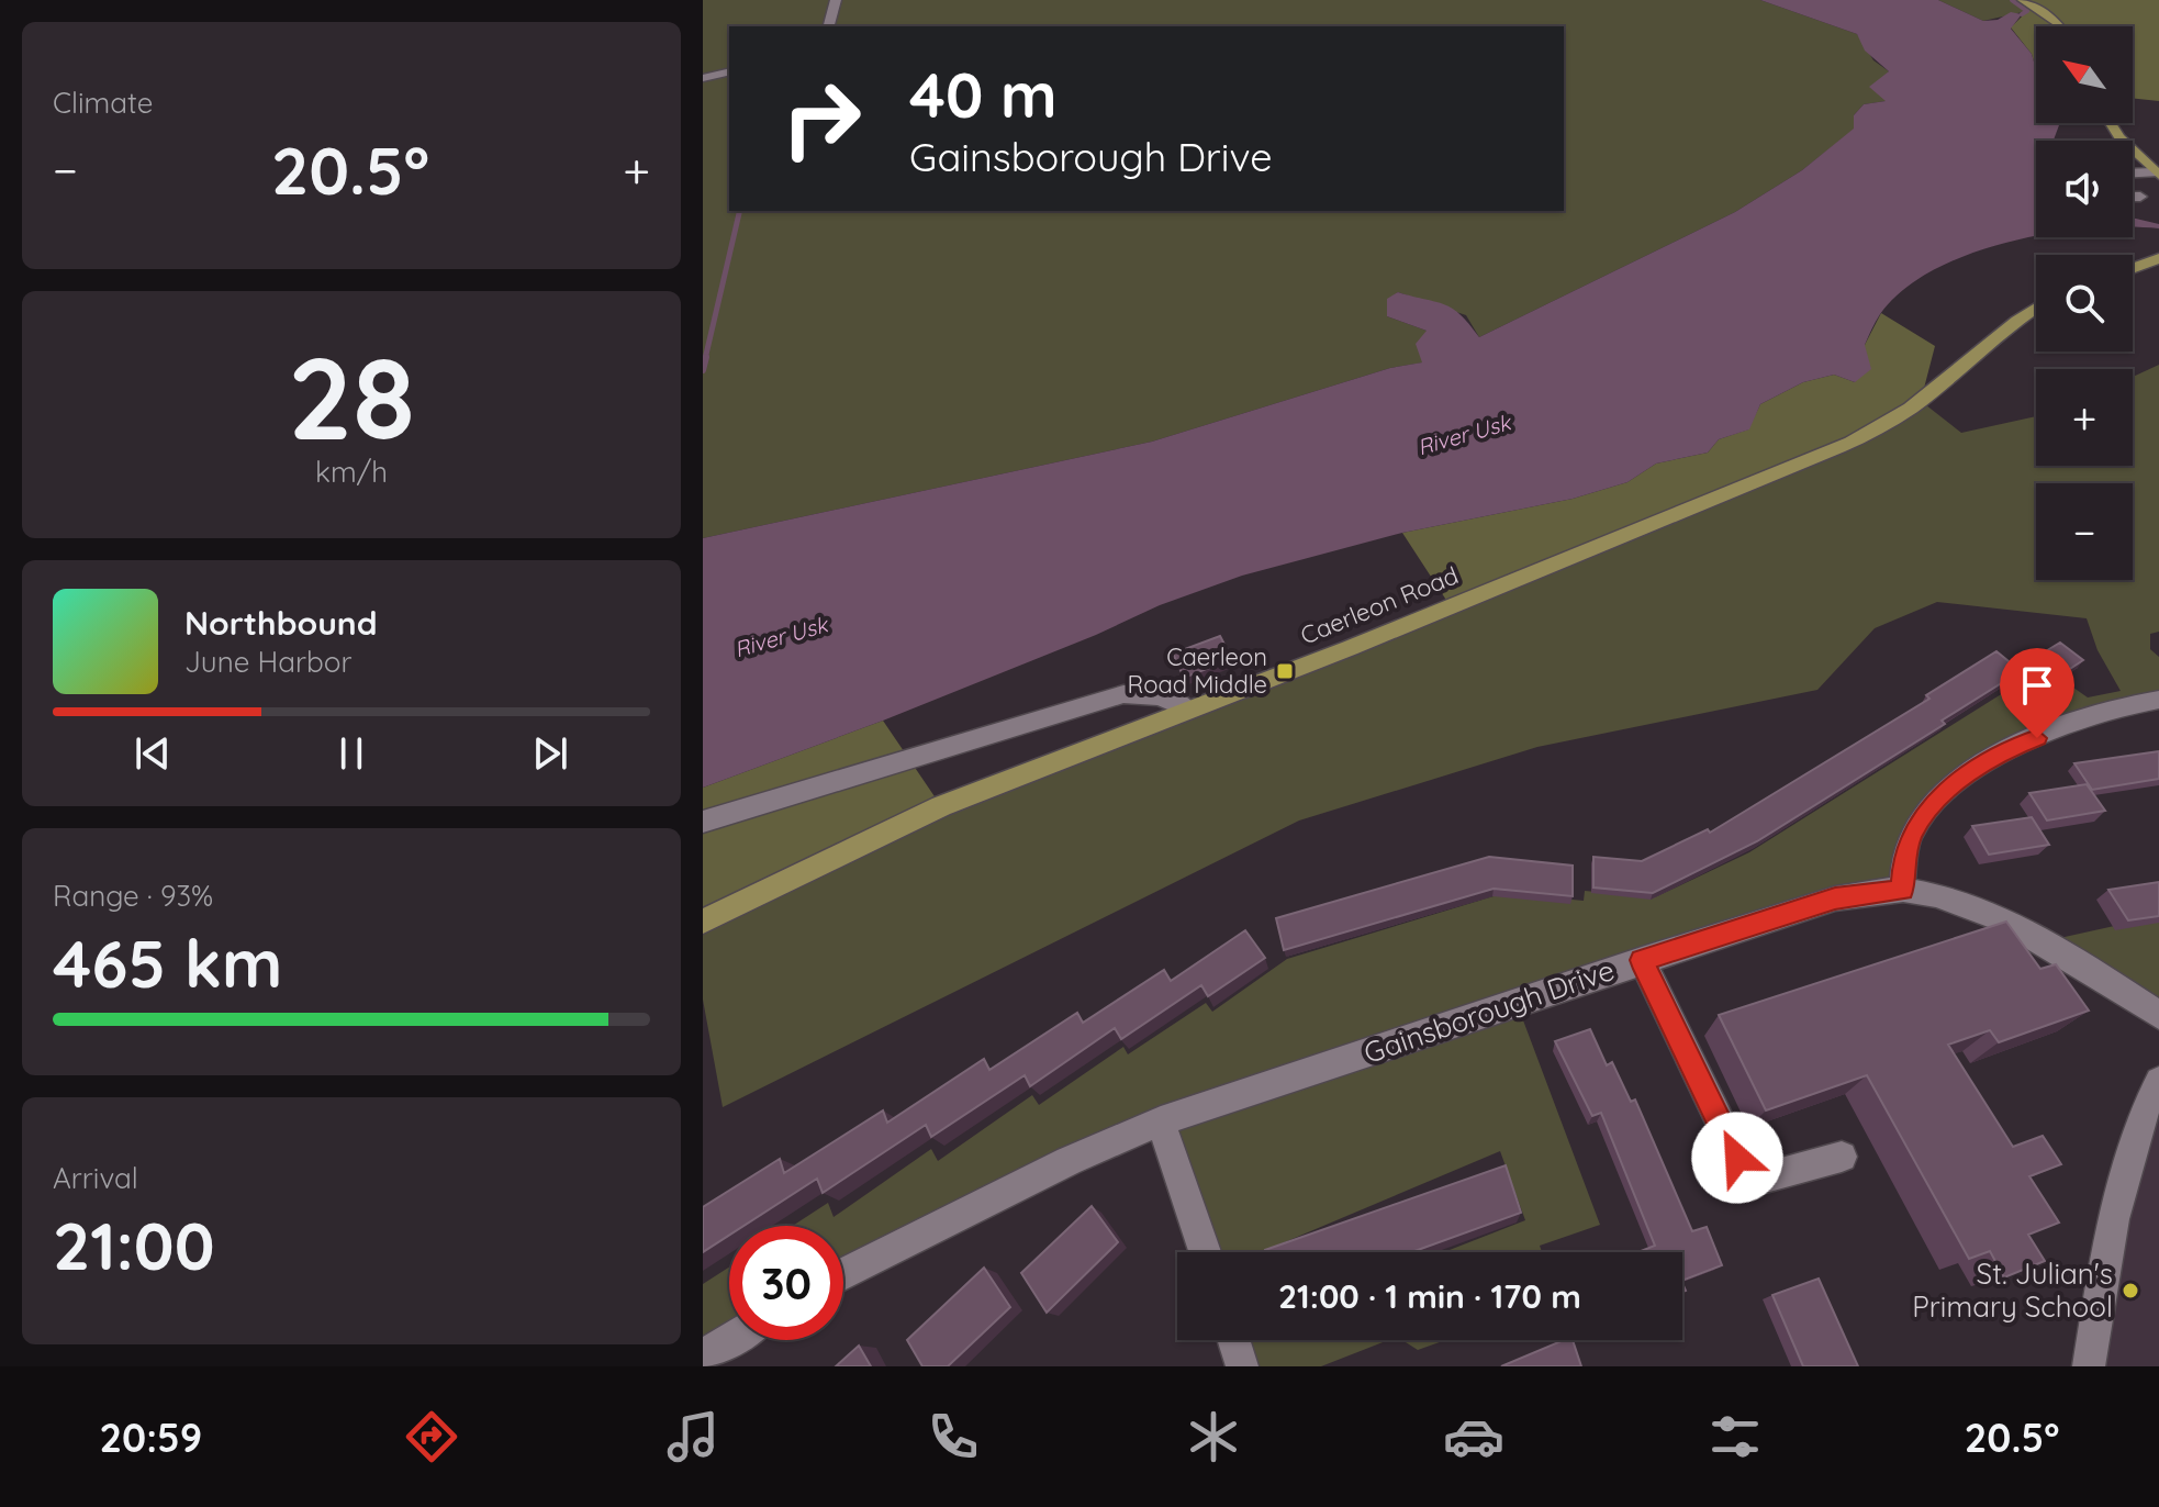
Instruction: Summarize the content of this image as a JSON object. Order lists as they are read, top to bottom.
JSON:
{
  "streets": {
    "main road": ["Caerleon Road"],
    "street": ["Gainsborough Drive"]
  },
  "water": ["River Usk"],
  "places": {
    "transit": ["Caerleon Road Middle"],
    "other": ["St. Julian's Primary School"]
  },
  "north": "top left",
  "page": {
    "tile": [
      "Climate",
      ["28", "km/h"],
      ["Range · 93%", "465 km"],
      ["Arrival", "21:00"]
    ],
    "map_buttons": ["+", "−"],
    "turn": ["40 m", "Gainsborough Drive"],
    "heat": ["−", "20.5°", "+"],
    "song": ["Northbound", "June Harbor"],
    "limit": "30",
    "trip": "21:00 · 1 min · 170 m",
    "tabs": ["20:59", "20.5°"]
  }
}
